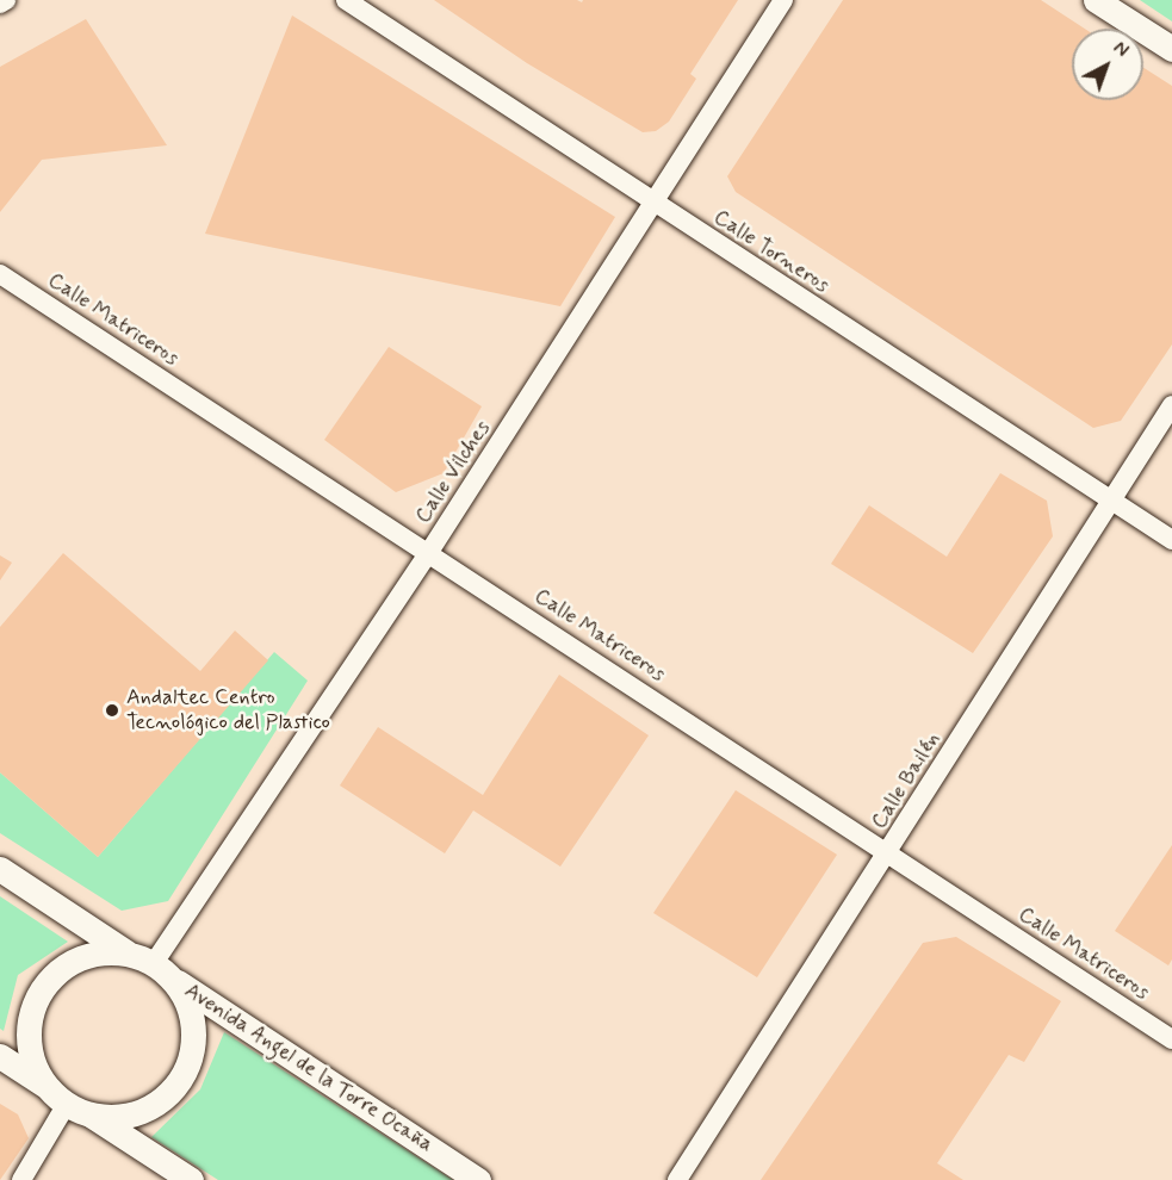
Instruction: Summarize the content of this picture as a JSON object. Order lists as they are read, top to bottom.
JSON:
{
  "streets": {
    "street": [
      "Calle Torneros",
      "Calle Matriceros",
      "Calle Vilches",
      "Calle Bailén",
      "Avenida Angel de la Torre Ocaña"
    ]
  },
  "crossings": [
    ["Calle Torneros", "Calle Vilches"],
    ["Calle Torneros", "Calle Bailén"],
    ["Calle Matriceros", "Calle Vilches"],
    ["Calle Matriceros", "Calle Bailén"],
    ["Calle Vilches", "Avenida Angel de la Torre Ocaña"]
  ],
  "places": ["Andaltec Centro Tecnológico del Plastico"],
  "north": "top right"
}
